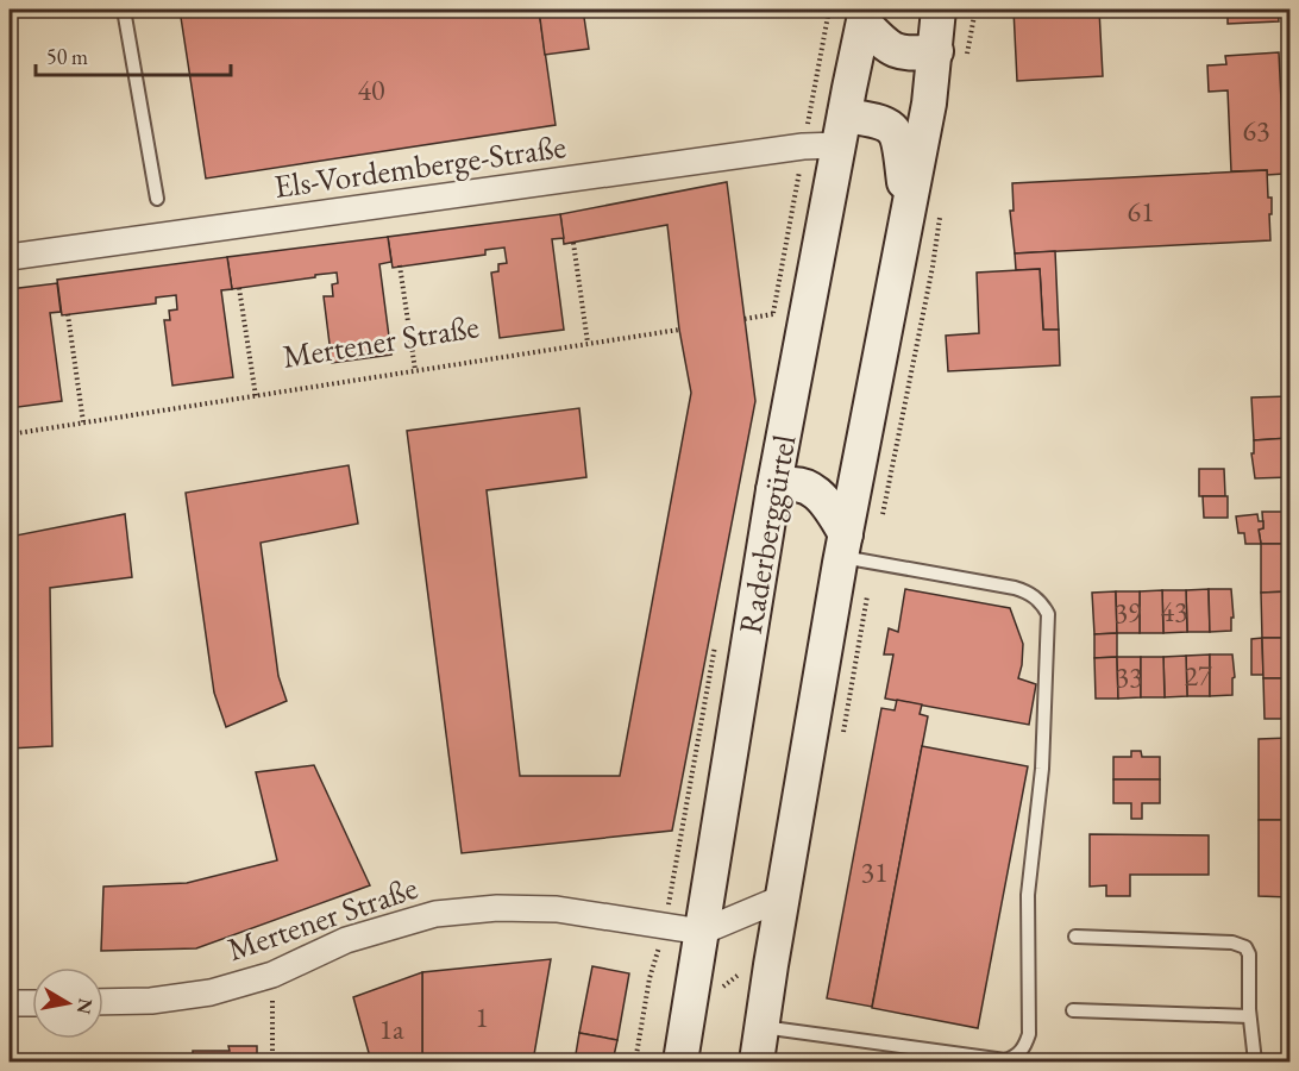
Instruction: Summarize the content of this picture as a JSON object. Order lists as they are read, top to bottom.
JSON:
{
  "streets": {
    "main road": ["Raderberggürtel"],
    "street": ["Els-Vordemberge-Straße", "Mertener Straße"]
  },
  "crossings": [
    ["Els-Vordemberge-Straße", "Raderberggürtel"],
    ["Mertener Straße", "Raderberggürtel"]
  ],
  "house_numbers": [
    "40",
    "63",
    "61",
    "43",
    "39",
    "27",
    "33",
    "31",
    "1",
    "1a"
  ],
  "scale_bar": "50 m",
  "north": "right"
}
